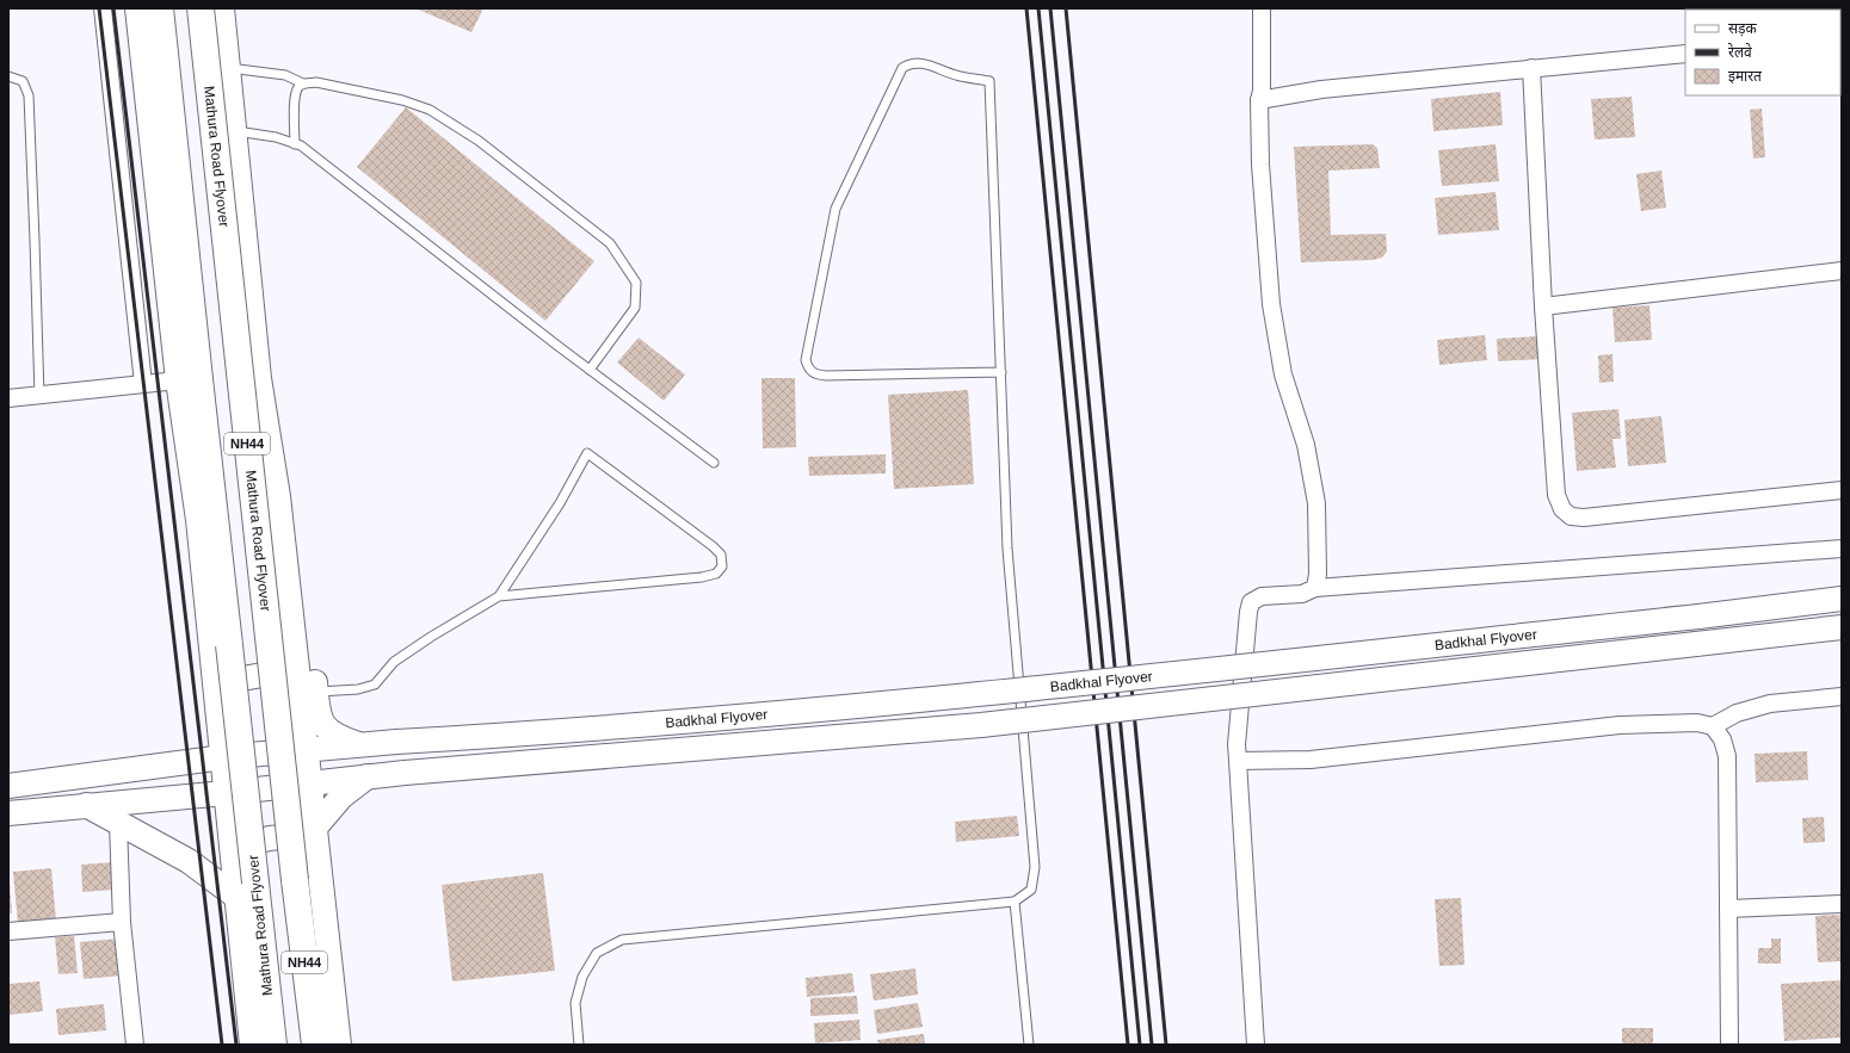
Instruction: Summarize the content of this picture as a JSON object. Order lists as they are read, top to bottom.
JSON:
{
  "streets": {
    "highway": ["Mathura Road Flyover", "NH44"],
    "main road": ["Badkhal Flyover"]
  },
  "legend": ["सड़क", "रेलवे", "इमारत"]
}
